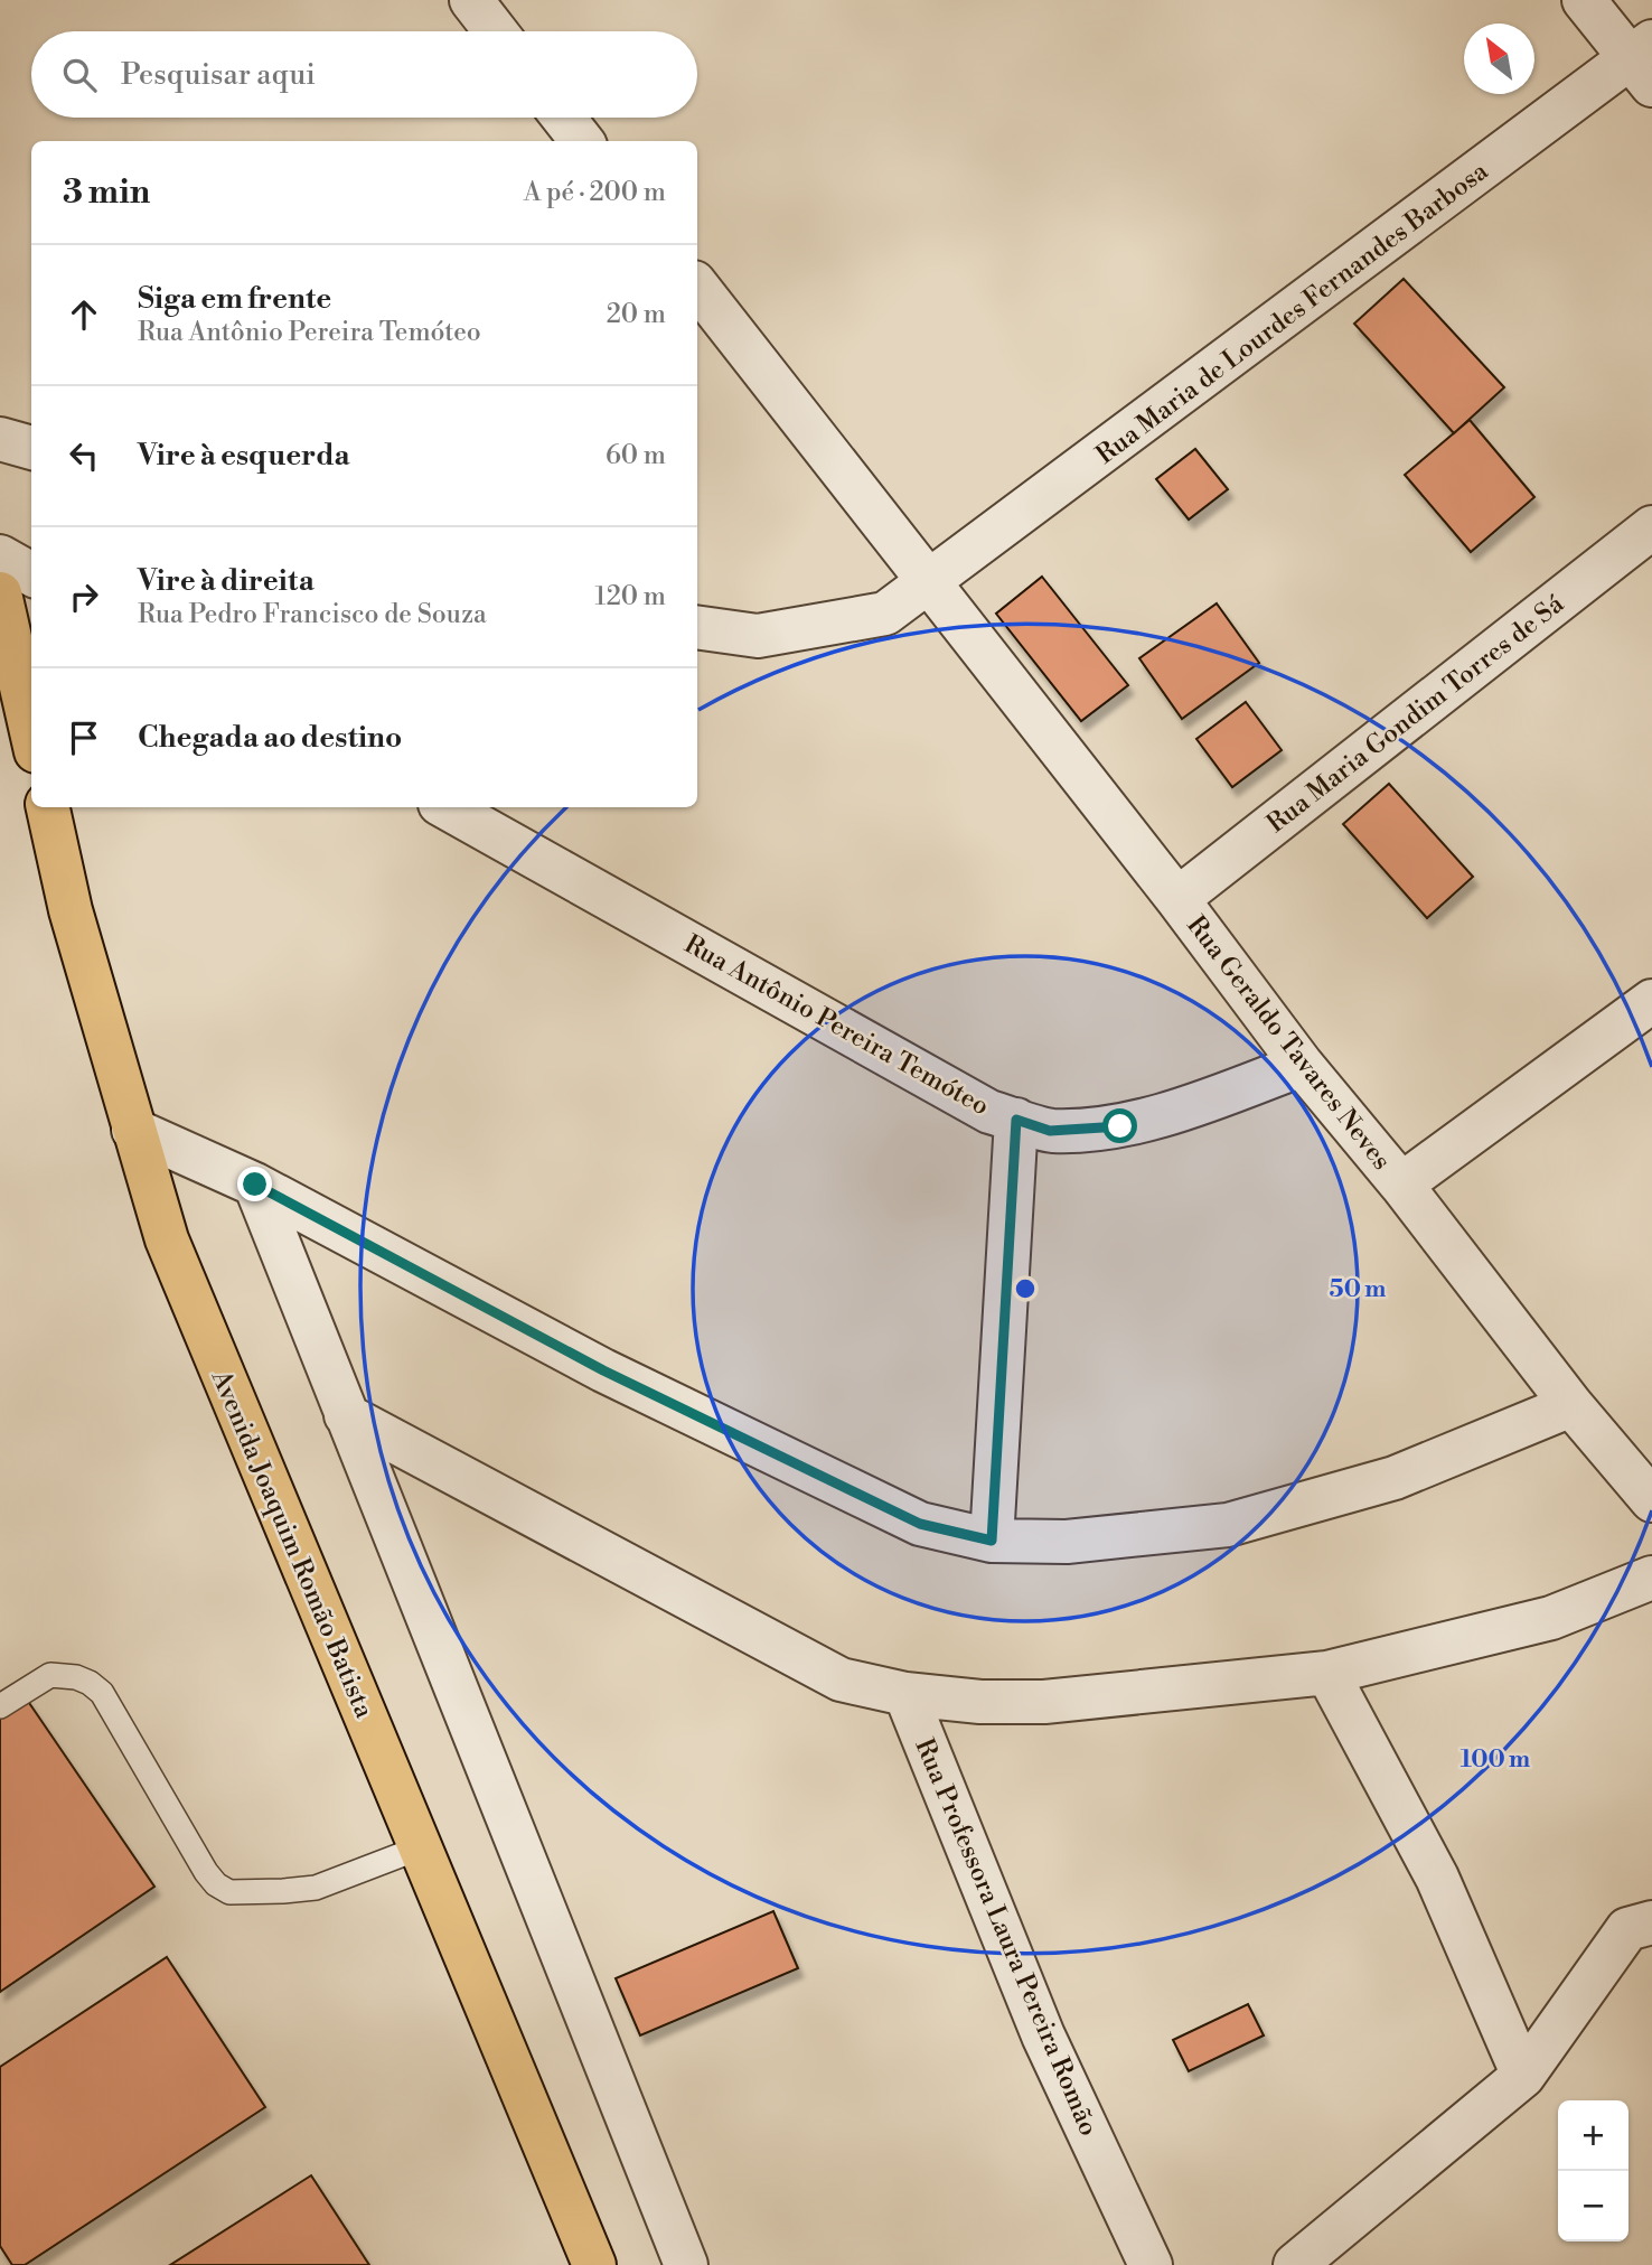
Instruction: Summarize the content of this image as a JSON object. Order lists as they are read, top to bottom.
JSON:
{
  "streets": {
    "highway": ["Avenida Joaquim Romão Batista"],
    "street": [
      "Rua Maria de Lourdes Fernandes Barbosa",
      "Rua Maria Gondim Torres de Sá",
      "Rua Antônio Pereira Temóteo",
      "Rua Geraldo Tavares Neves",
      "Rua Professora Laura Pereira Romão"
    ]
  },
  "crossings": [
    ["Rua Maria de Lourdes Fernandes Barbosa", "Rua Geraldo Tavares Neves"],
    ["Rua Maria Gondim Torres de Sá", "Rua Geraldo Tavares Neves"],
    ["Rua Antônio Pereira Temóteo", "Rua Geraldo Tavares Neves"]
  ],
  "north": "top left",
  "page": {
    "search": "Pesquisar aqui",
    "heading": ["3 min", "A pé · 200 m"],
    "list": [
      ["Siga em frente", "Rua Antônio Pereira Temóteo", "20 m"],
      ["Vire à esquerda", "60 m"],
      ["Vire à direita", "Rua Pedro Francisco de Souza", "120 m"],
      "Chegada ao destino"
    ],
    "map_buttons": ["+", "−"]
  },
  "rings": ["50 m", "100 m"]
}
